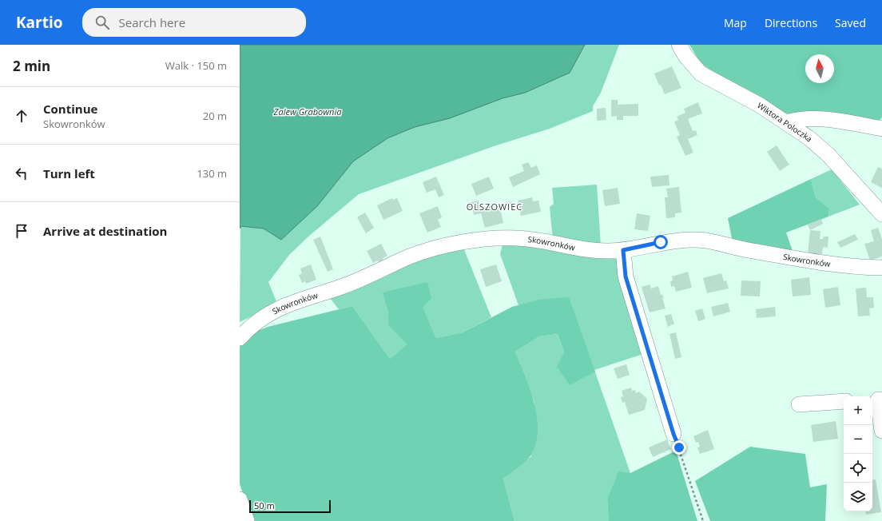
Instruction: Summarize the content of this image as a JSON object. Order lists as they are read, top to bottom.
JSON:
{
  "streets": {
    "street": ["Wiktora Poloczka", "Skowronków"]
  },
  "districts": ["OLSZOWIEC"],
  "water": ["Zalew Grabownia"],
  "scale_bar": "50 m",
  "north": "top",
  "page": {
    "header": "Kartio",
    "search": "Search here",
    "nav": ["Map", "Directions", "Saved"],
    "heading": ["2 min", "Walk · 150 m"],
    "list": [
      ["Continue", "Skowronków", "20 m"],
      ["Turn left", "130 m"],
      "Arrive at destination"
    ],
    "map_buttons": ["+", "−"],
    "scale": "50 m"
  }
}
